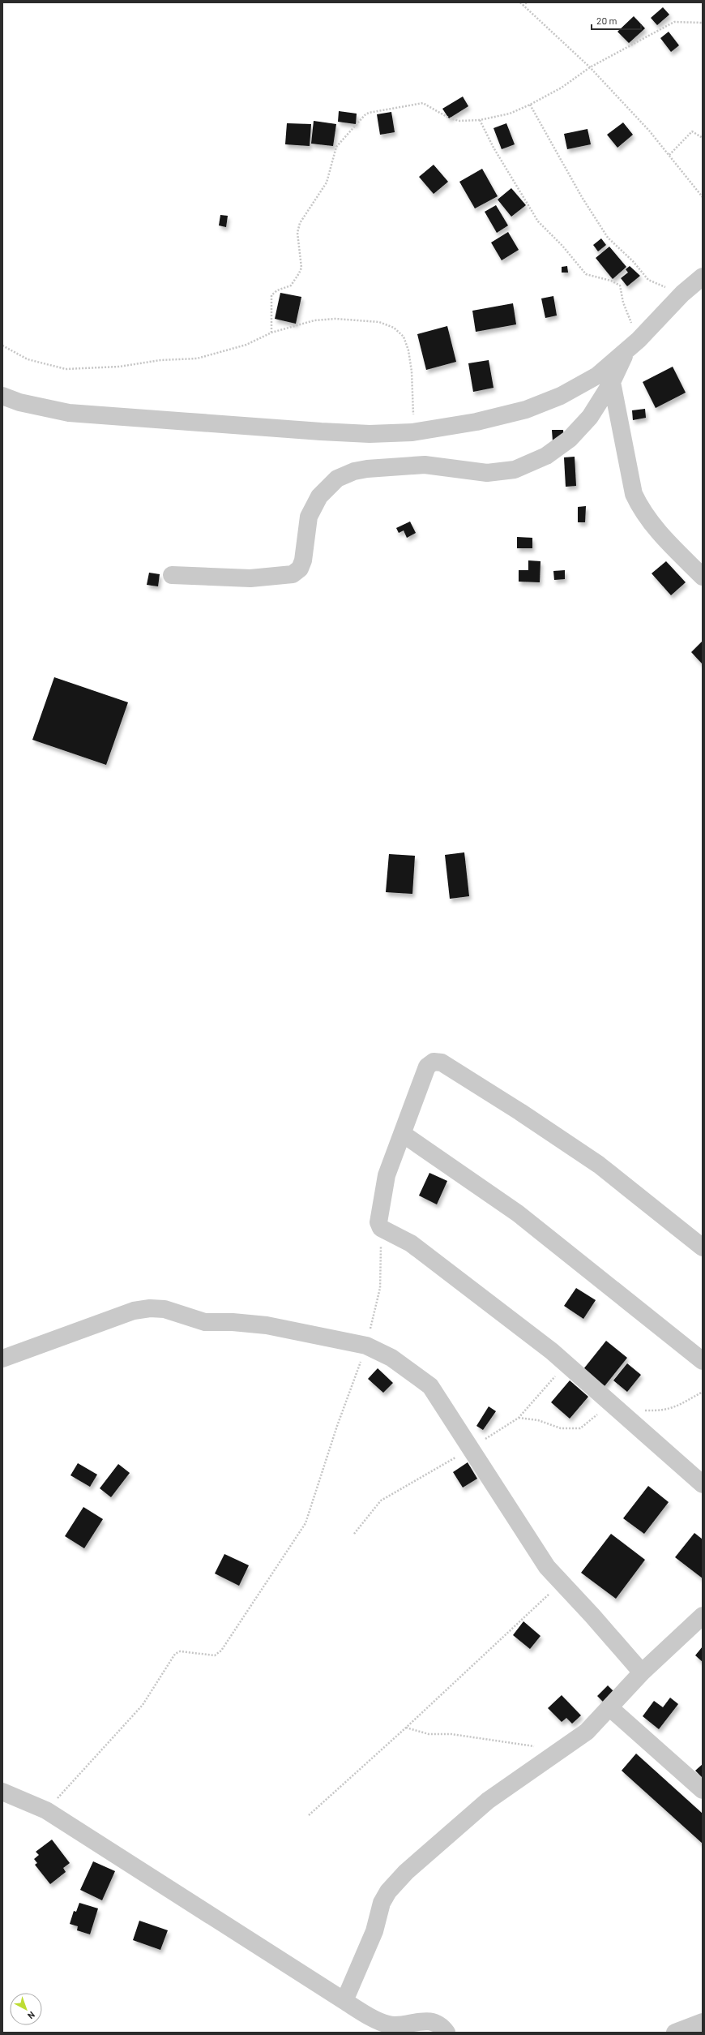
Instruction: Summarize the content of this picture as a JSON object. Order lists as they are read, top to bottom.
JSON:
{
  "scale_bar": "20 m",
  "north": "bottom right"
}
